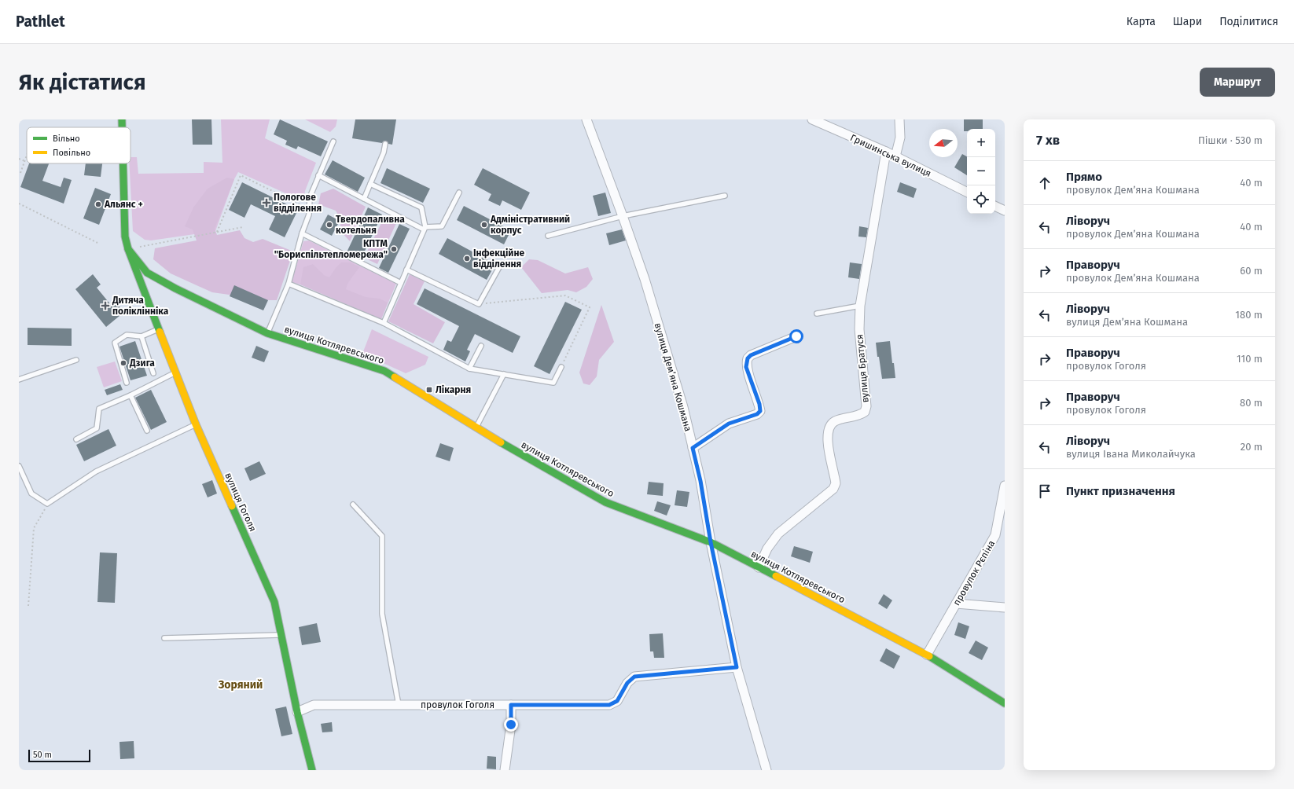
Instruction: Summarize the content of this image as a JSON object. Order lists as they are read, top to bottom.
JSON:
{
  "streets": {
    "street": [
      "Гришинська вулиця",
      "вулиця Котляревського",
      "вулиця Братуся",
      "вулиця Демʼяна Кошмана",
      "вулиця Гоголя",
      "провулок Рєпіна",
      "провулок Гоголя"
    ]
  },
  "crossings": [
    ["Гришинська вулиця", "вулиця Братуся"],
    ["вулиця Котляревського", "вулиця Братуся"],
    ["вулиця Котляревського", "вулиця Демʼяна Кошмана"],
    ["вулиця Котляревського", "вулиця Гоголя"],
    ["вулиця Котляревського", "провулок Рєпіна"],
    ["вулиця Демʼяна Кошмана", "провулок Гоголя"],
    ["вулиця Гоголя", "провулок Гоголя"]
  ],
  "districts": ["Зоряний"],
  "places": {
    "health": ["Пологове відділення", "Дитяча поліклінніка"],
    "other": [
      "Альянс +",
      "Твердопаливна котельня",
      "Адміністративний корпус",
      "КПТМ \"Бориспільтепломережа\"",
      "Інфекційне відділення",
      "Дзига"
    ],
    "transit": ["Лікарня"]
  },
  "legend": ["Вільно", "Повільно"],
  "scale_bar": "50 m",
  "north": "left",
  "page": {
    "header": "Pathlet",
    "nav": ["Карта", "Шари", "Поділитися"],
    "buttons": "Маршрут",
    "title": "Як дістатися",
    "heading": ["7 хв", "Пішки · 530 m"],
    "map_buttons": ["+", "−"],
    "list": [
      ["Прямо", "провулок Демʼяна Кошмана", "40 m"],
      ["Ліворуч", "провулок Демʼяна Кошмана", "40 m"],
      ["Праворуч", "провулок Демʼяна Кошмана", "60 m"],
      ["Ліворуч", "вулиця Демʼяна Кошмана", "180 m"],
      ["Праворуч", "провулок Гоголя", "110 m"],
      ["Праворуч", "провулок Гоголя", "80 m"],
      ["Ліворуч", "вулиця Івана Миколайчука", "20 m"],
      "Пункт призначення"
    ],
    "scale": "50 m"
  }
}
